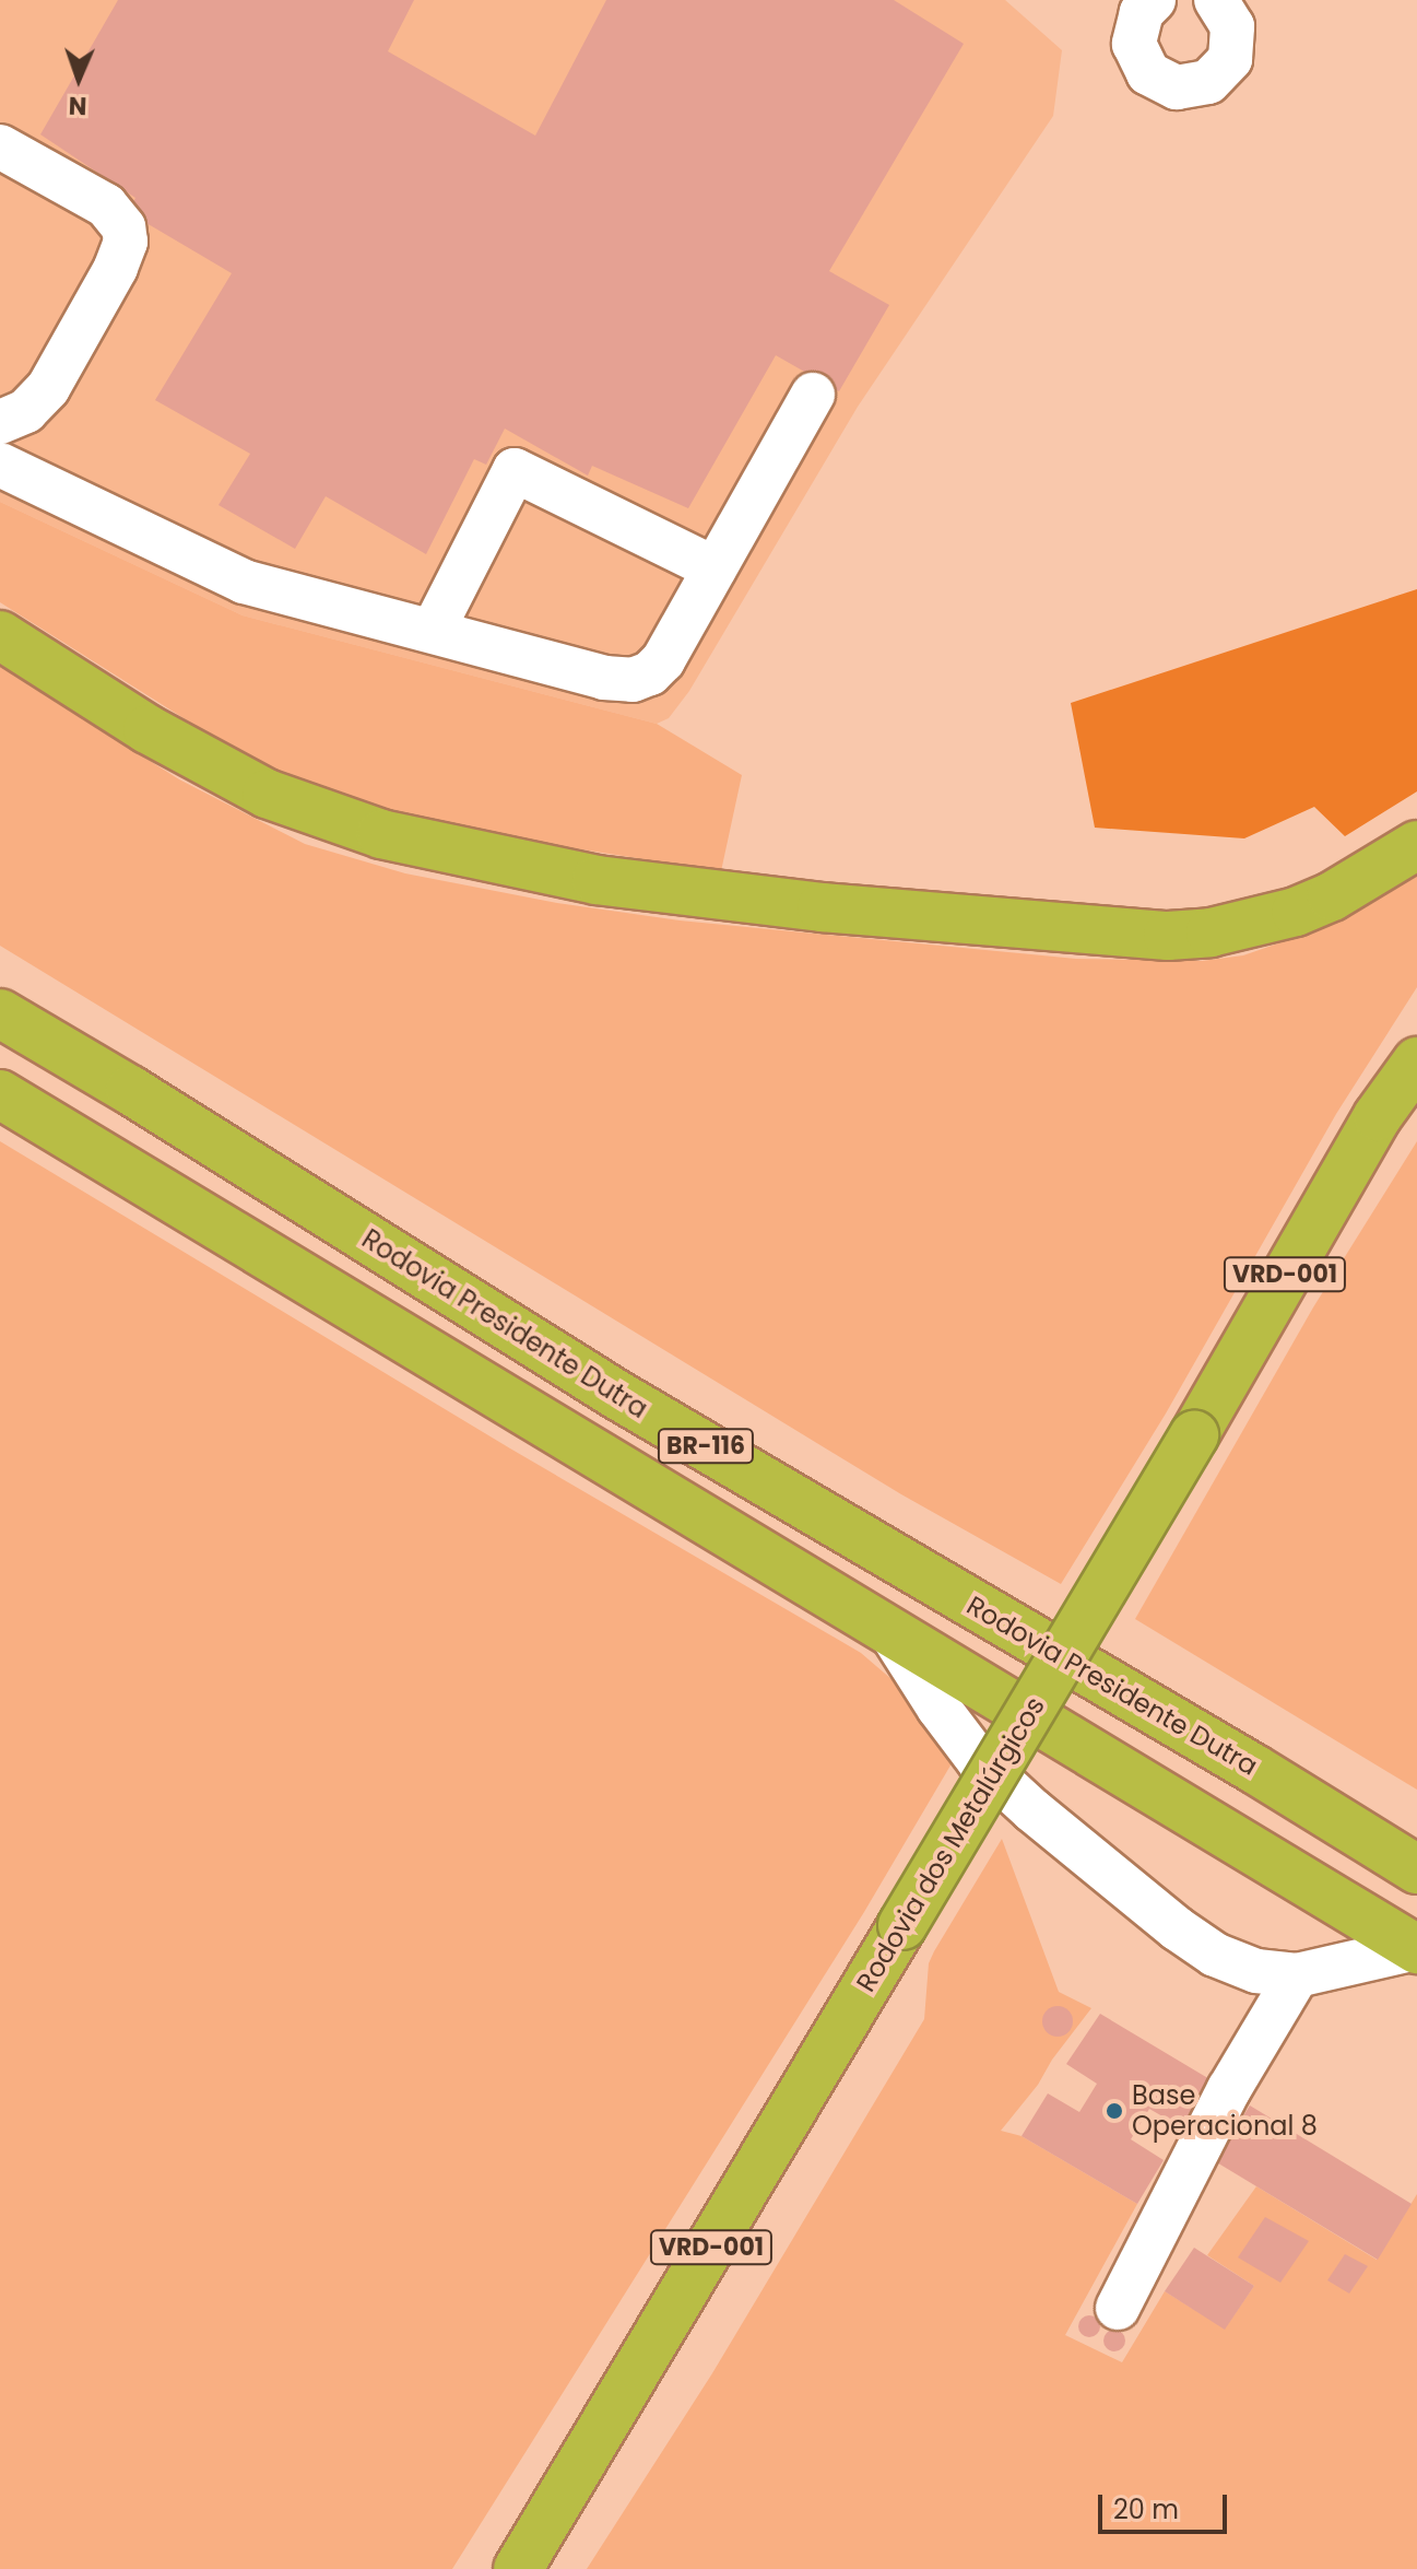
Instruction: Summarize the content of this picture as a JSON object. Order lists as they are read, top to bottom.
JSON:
{
  "streets": {
    "highway": [
      "VRD-001",
      "Rodovia Presidente Dutra",
      "BR-116",
      "Rodovia dos Metalúrgicos"
    ]
  },
  "places": ["Base Operacional 8"],
  "scale_bar": "20 m",
  "north": "bottom"
}
